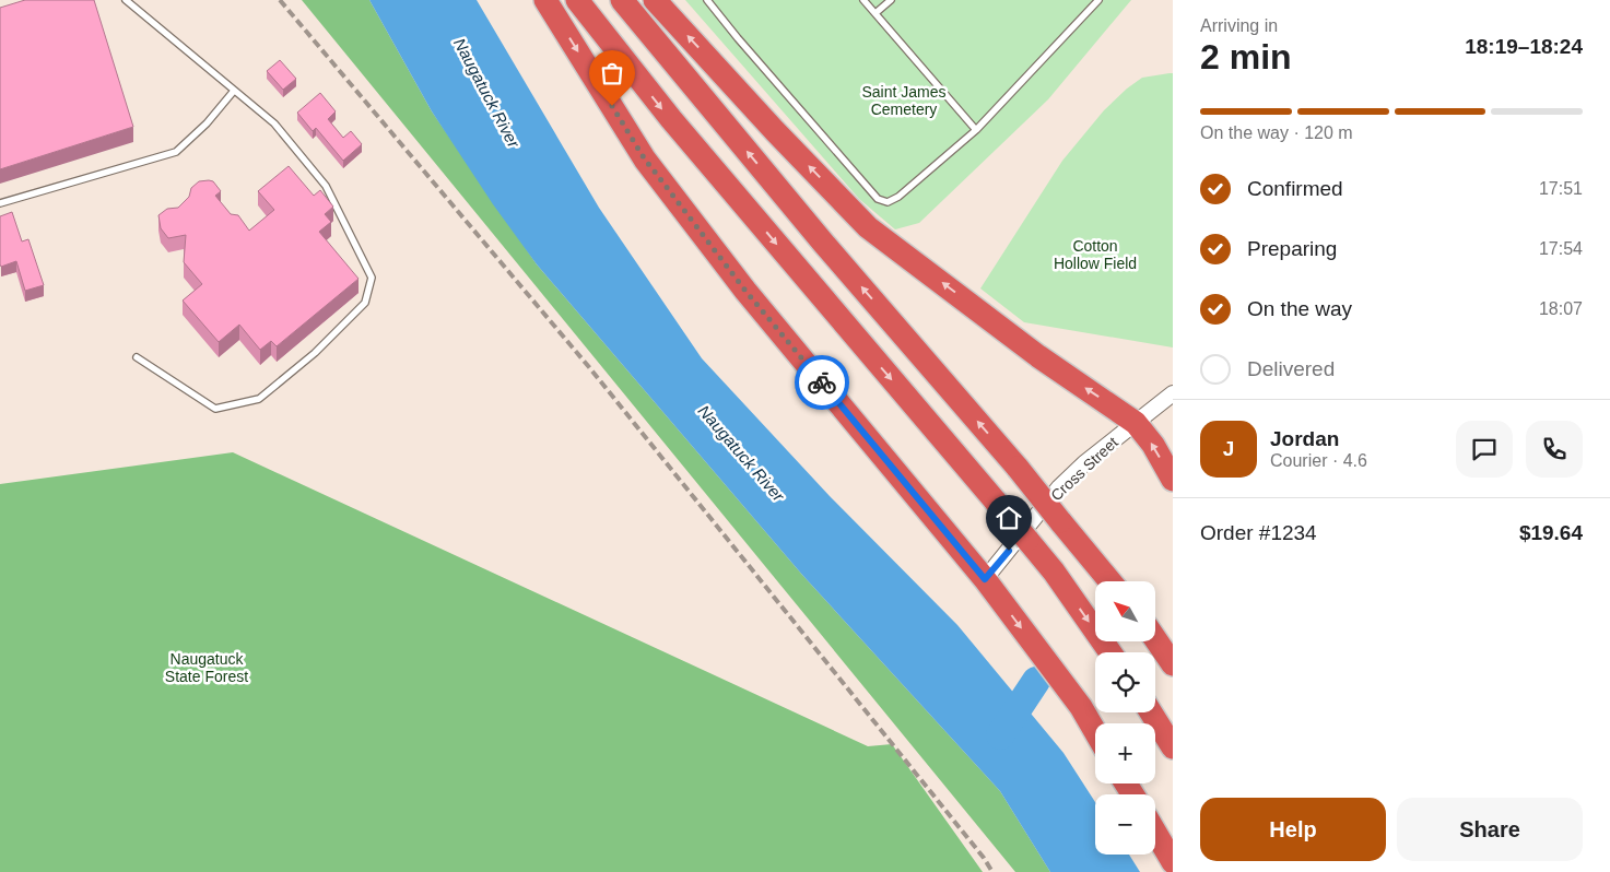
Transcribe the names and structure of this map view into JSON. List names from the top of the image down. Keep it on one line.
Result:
{"streets":{"street":["Cross Street"]},"water":["Naugatuck River"],"parks":["Saint James Cemetery","Cotton Hollow Field","Naugatuck State Forest"],"north":"top left","page":{"heading":["2 min","Arriving in","18:19–18:24"],"panel":["Jordan","Courier · 4.6","Order #1234","$19.64"],"bar":"On the way · 120 m","list":[["Confirmed","17:51"],["Preparing","17:54"],["On the way","18:07"],"Delivered"],"round":"J","map_buttons":["+","−"],"buttons":["Help","Share"]}}
